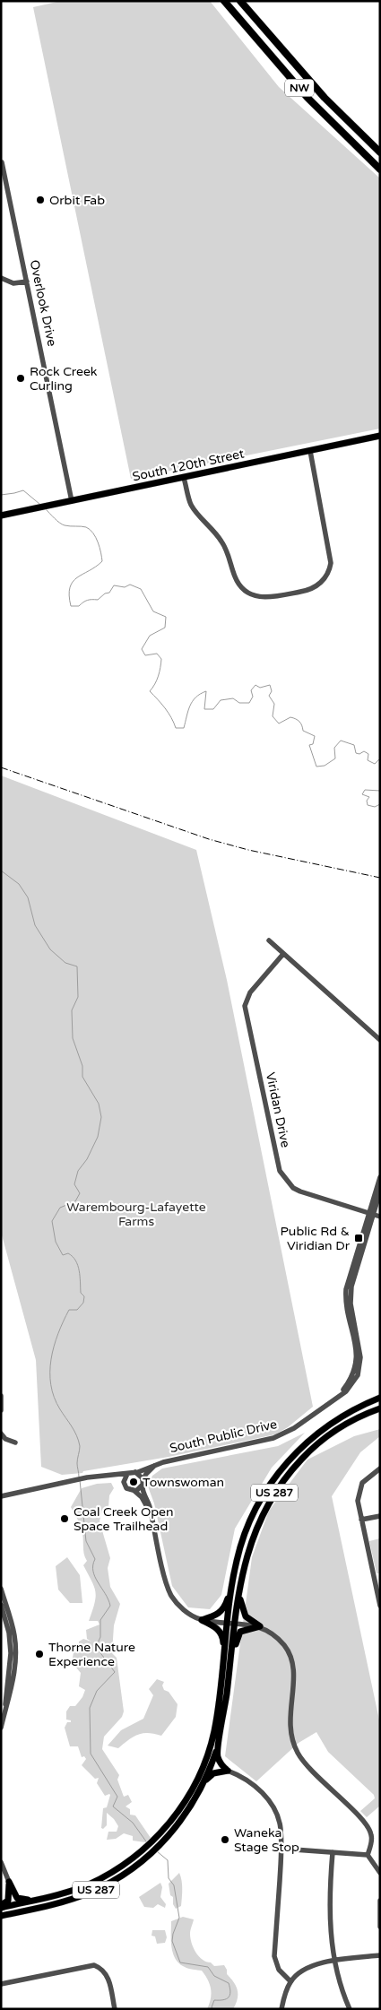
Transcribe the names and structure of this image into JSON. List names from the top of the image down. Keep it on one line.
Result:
{"streets":{"highway":["NW"],"main road":["South 120th Street","US 287"],"street":["Overlook Drive","Viridan Drive","South Public Drive"]},"crossings":[["Overlook Drive","South 120th Street"],["Viridan Drive","South Public Drive"]],"parks":["Warembourg-Lafayette Farms"],"places":{"other":["Orbit Fab","Rock Creek Curling","Townswoman","Coal Creek Open Space Trailhead","Thorne Nature Experience","Waneka Stage Stop"],"transit":["Public Rd & Viridian Dr"]}}
